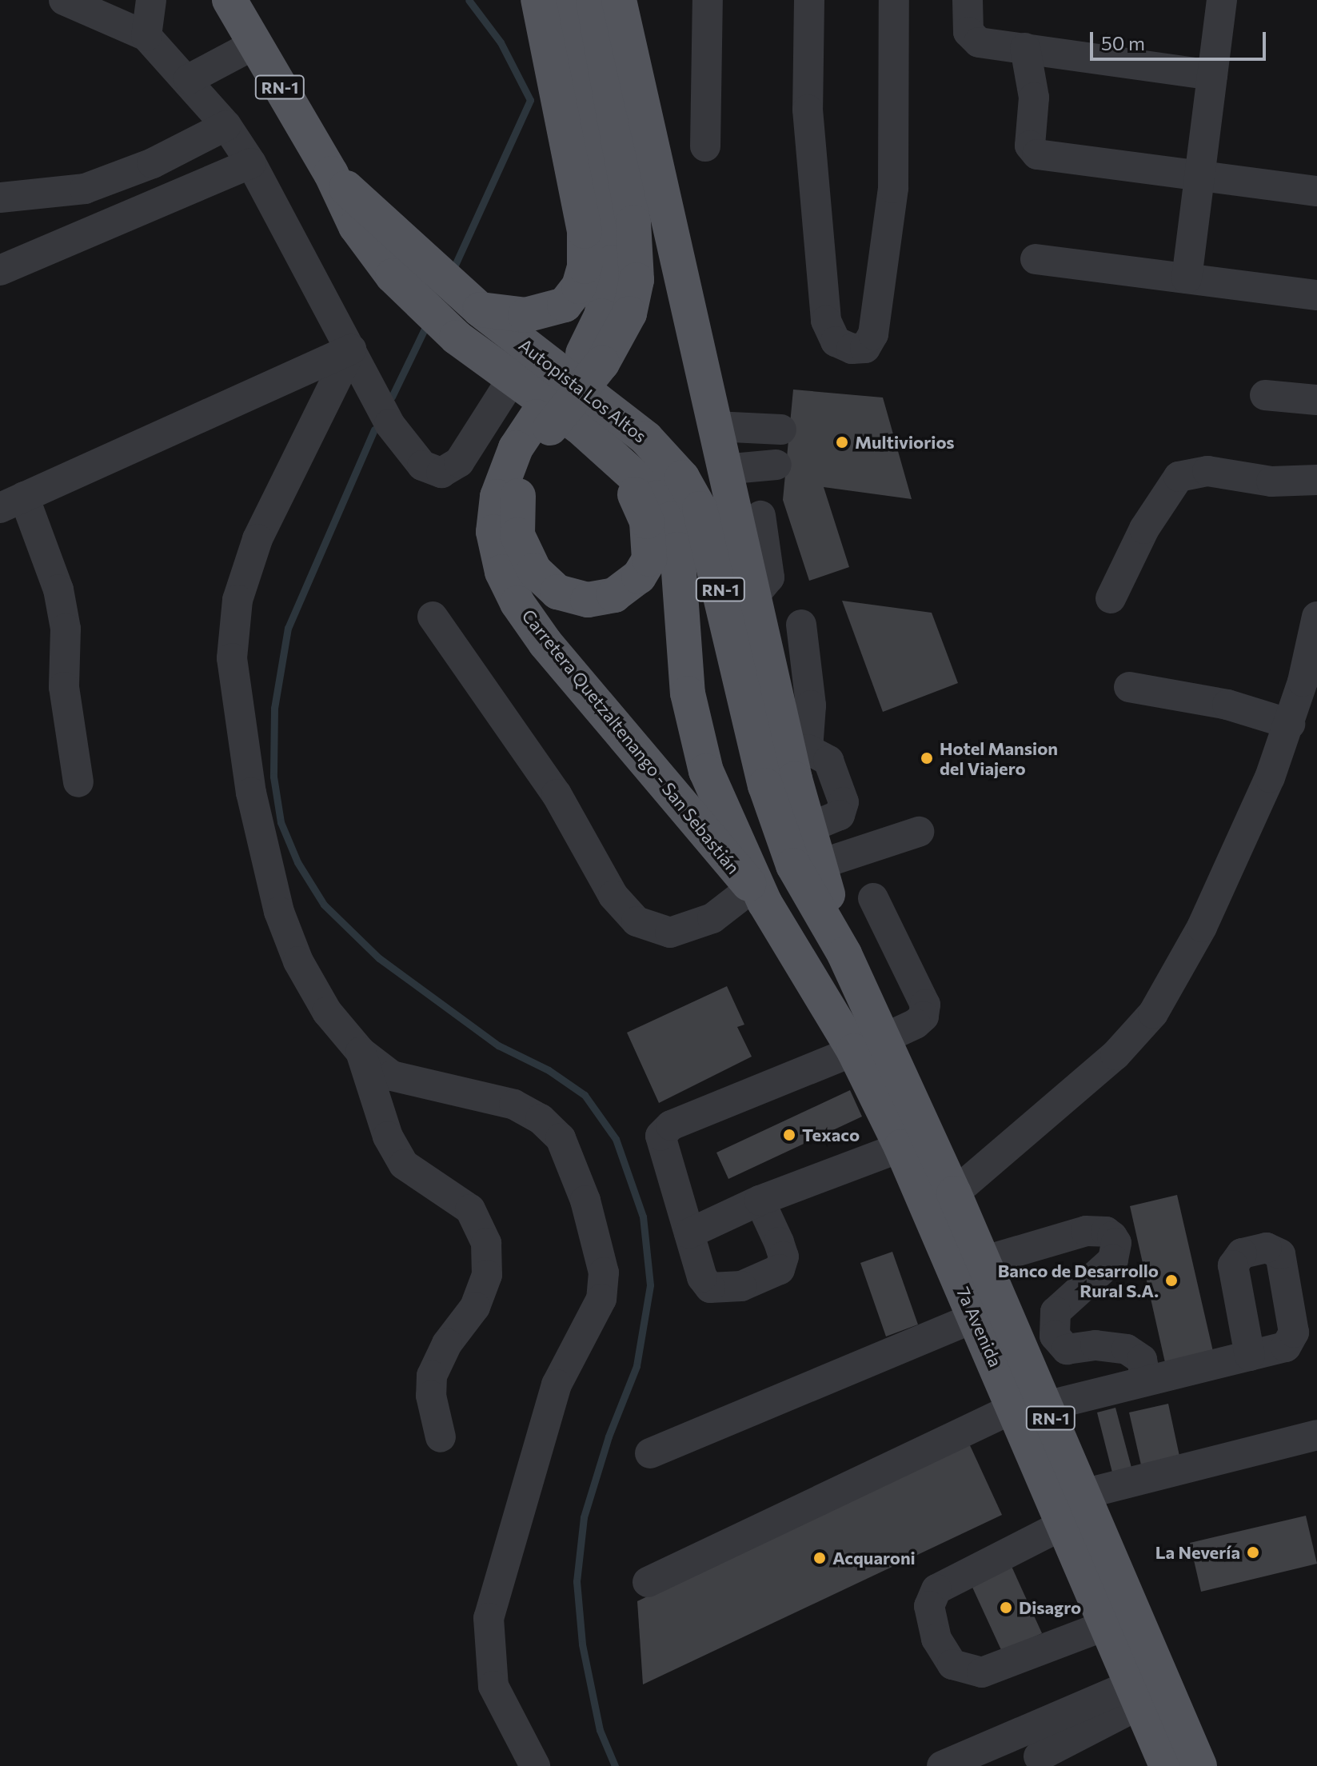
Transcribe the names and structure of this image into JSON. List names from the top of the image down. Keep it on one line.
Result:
{"streets":{"main road":["RN-1","Autopista Los Altos","Carretera Quetzaltenango - San Sebastián","7a Avenida"]},"crossings":[["Autopista Los Altos","Carretera Quetzaltenango - San Sebastián"],["Autopista Los Altos","7a Avenida"],["Carretera Quetzaltenango - San Sebastián","7a Avenida"]],"places":["Multiviorios","Hotel Mansion del Viajero","Texaco","Banco de Desarrollo Rural S.A.","La Nevería","Acquaroni","Disagro"],"scale_bar":"50 m"}
